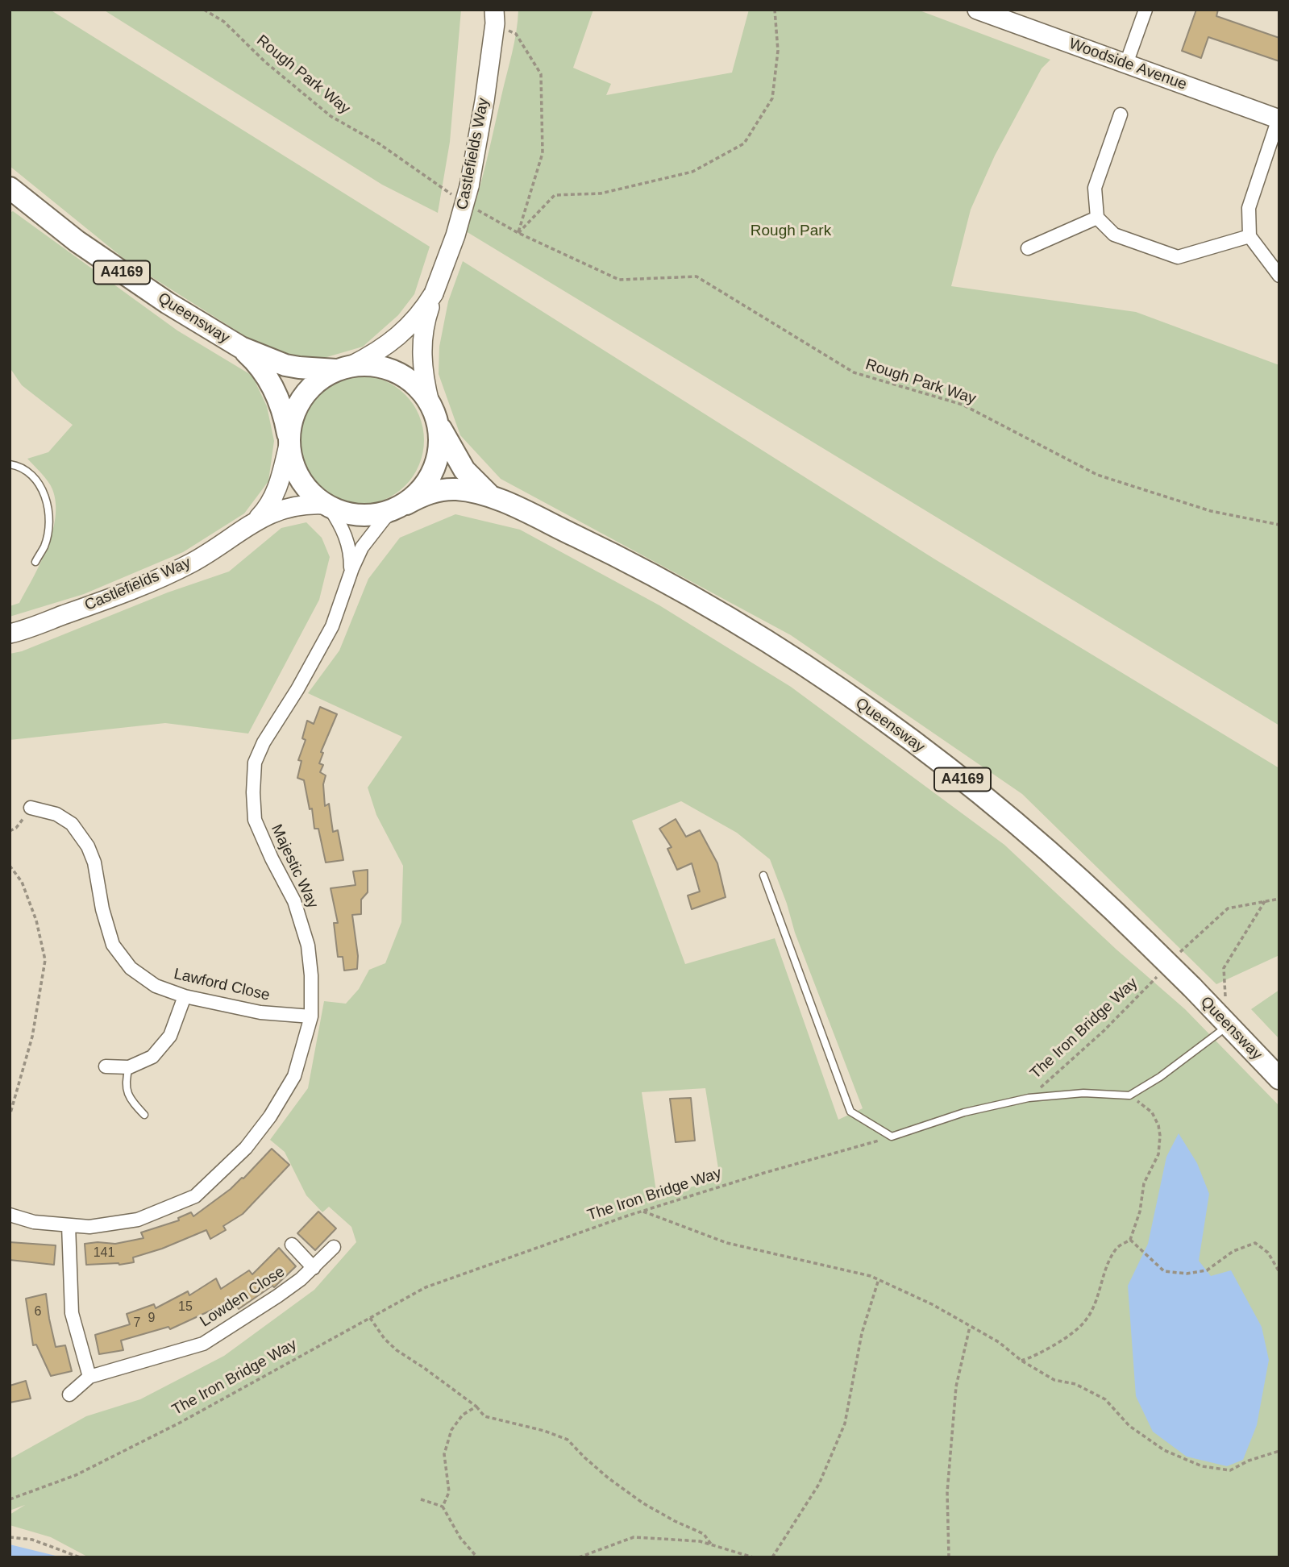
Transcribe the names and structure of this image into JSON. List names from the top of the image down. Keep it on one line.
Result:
{"streets":{"main road":["Woodside Avenue","Castlefields Way","A4169","Queensway"],"street":["Majestic Way","Lawford Close","Lowden Close"],"lane":["The Iron Bridge Way"],"path":["Rough Park Way"]},"crossings":[["Castlefields Way","Queensway"],["Castlefields Way","Majestic Way"],["Queensway","Majestic Way"],["Majestic Way","Lawford Close"]],"parks":["Rough Park"],"house_numbers":["141","15","6","9","7"]}
